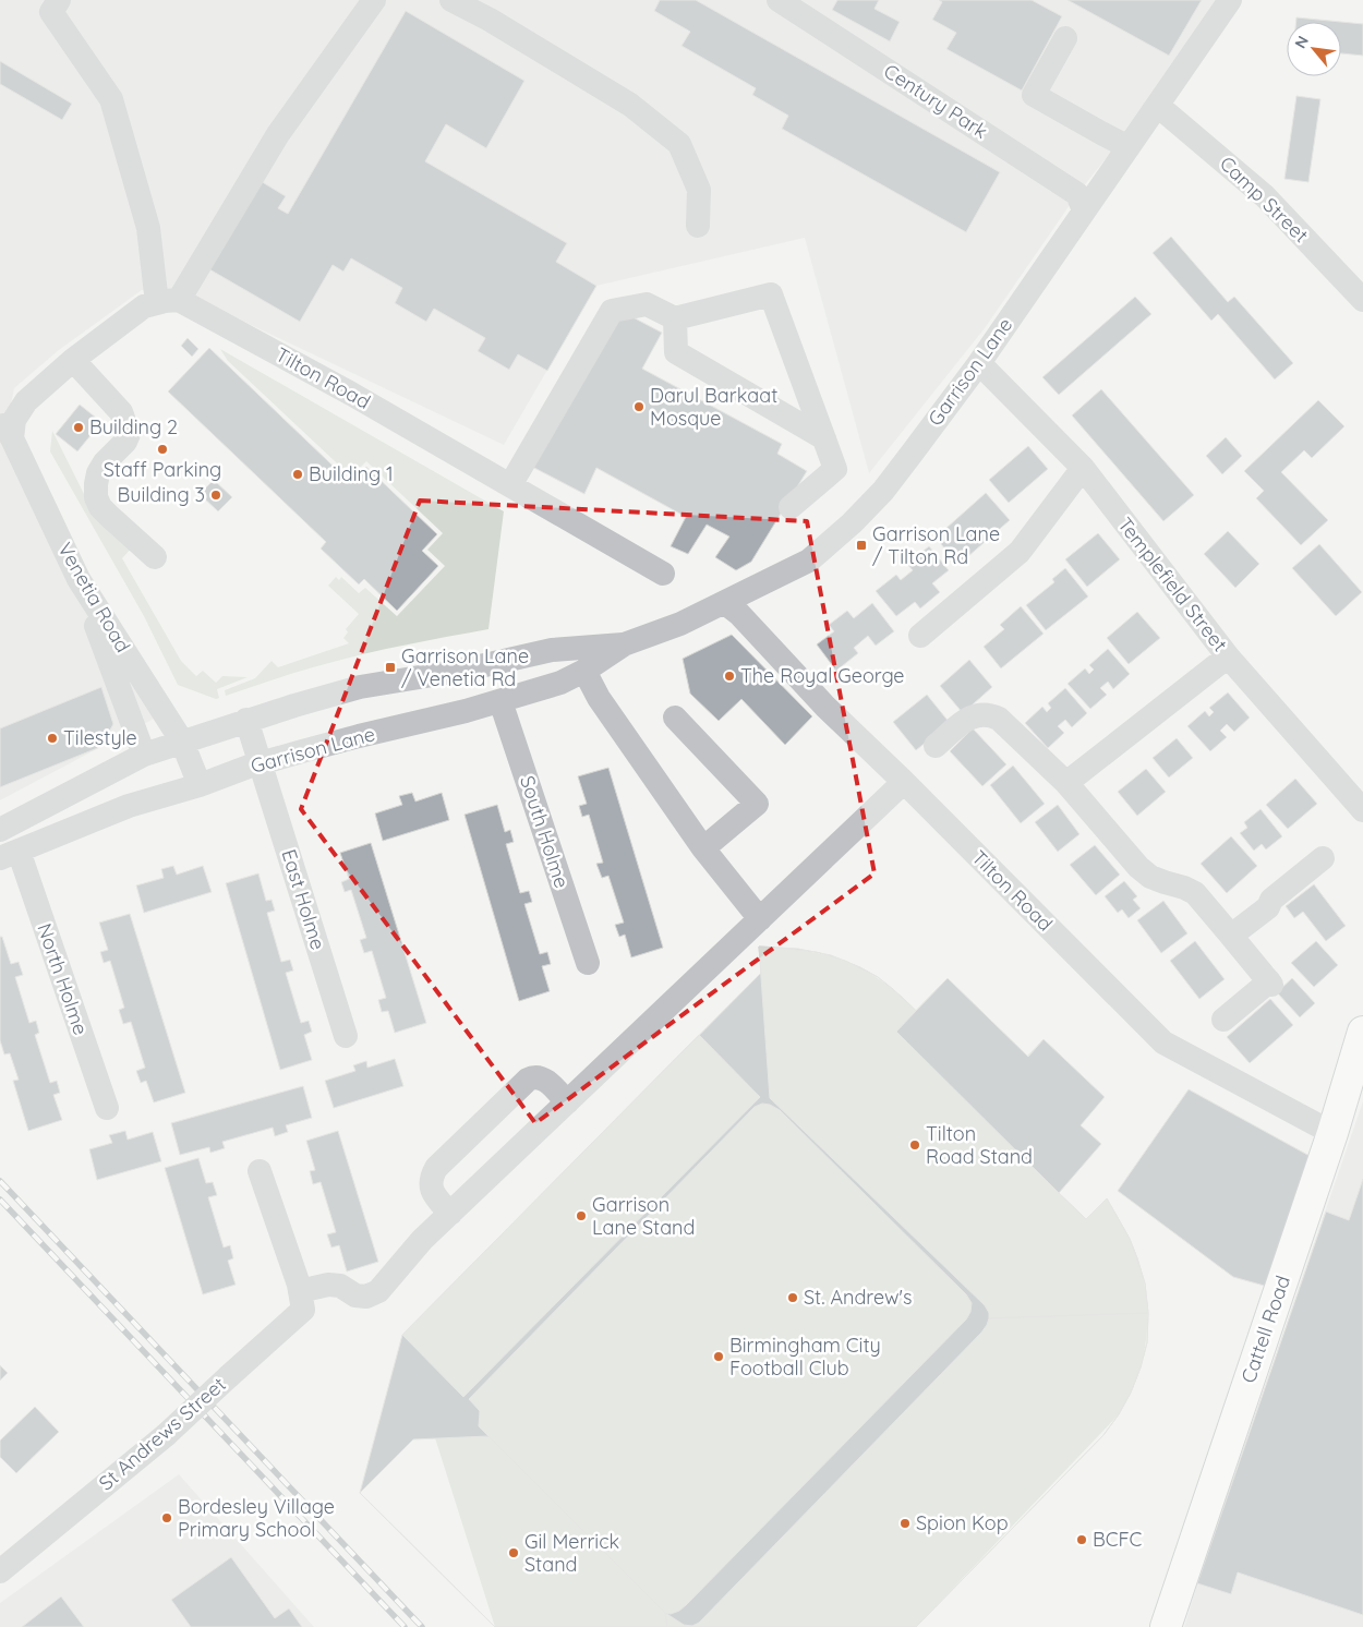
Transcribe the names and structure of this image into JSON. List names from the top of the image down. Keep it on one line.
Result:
{"streets":{"main road":["Cattell Road"],"street":["Century Park","Camp Street","Garrison Lane","Tilton Road","Templefield Street","Venetia Road","South Holme","East Holme","North Holme","St Andrews Street"]},"crossings":[["Century Park","Garrison Lane"],["Camp Street","Garrison Lane"],["Garrison Lane","Tilton Road"],["Garrison Lane","Templefield Street"],["Garrison Lane","Venetia Road"],["Garrison Lane","South Holme"],["Garrison Lane","East Holme"],["Garrison Lane","North Holme"],["Tilton Road","Cattell Road"]],"places":{"other":["Darul Barkaat Mosque","Building 2","Staff Parking","Building 1","Building 3","The Royal George","Tilestyle","Tilton Road Stand","Garrison Lane Stand","St. Andrew's","Birmingham City Football Club","Bordesley Village Primary School","Spion Kop","BCFC","Gil Merrick Stand"],"transit":["Garrison Lane / Tilton Rd","Garrison Lane / Venetia Rd"]},"north":"top left"}
